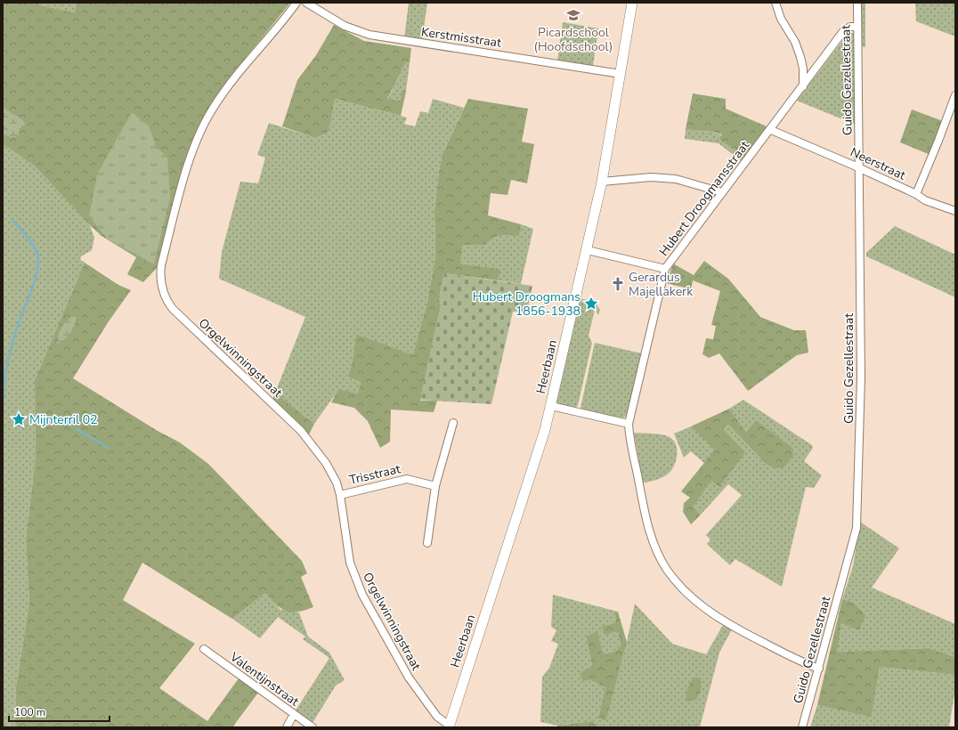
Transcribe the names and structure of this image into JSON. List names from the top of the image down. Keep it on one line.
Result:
{"streets":{"street":["Kerstmisstraat","Guido Gezellestraat","Neerstraat","Hubert Droogmansstraat","Orgelwinningstraat","Heerbaan","Trisstraat","Valentijnstraat"]},"crossings":[["Kerstmisstraat","Heerbaan"],["Guido Gezellestraat","Neerstraat"],["Guido Gezellestraat","Hubert Droogmansstraat"],["Neerstraat","Hubert Droogmansstraat"],["Orgelwinningstraat","Heerbaan"],["Orgelwinningstraat","Trisstraat"]],"places":{"school or university":["Picardschool (Hoofdschool)"],"church":["Gerardus Majellakerk"],"place":["Hubert Droogmans 1856-1938","Mijnterril 02"]},"scale_bar":"100 m"}
